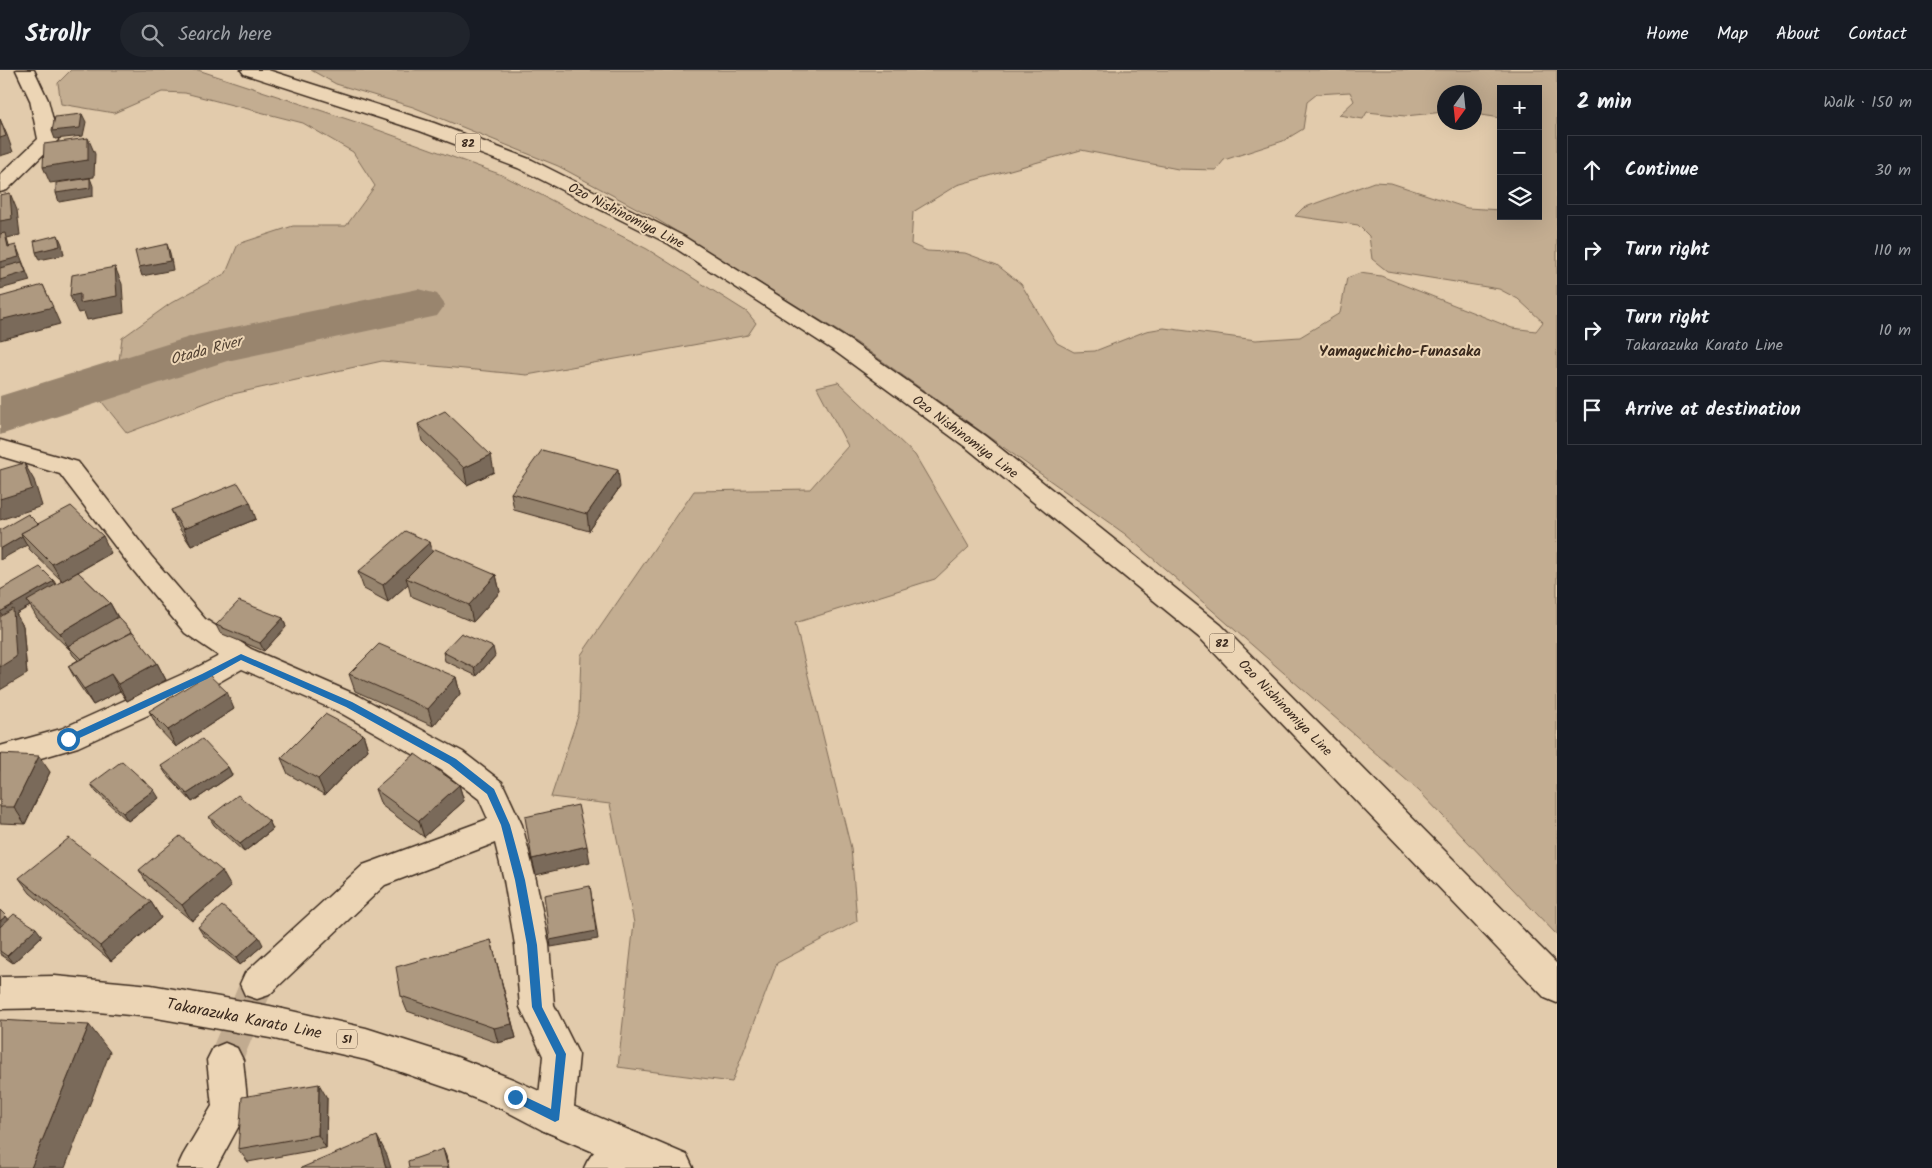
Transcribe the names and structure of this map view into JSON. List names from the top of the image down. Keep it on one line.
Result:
{"streets":{"main road":["82","Ozo Nishinomiya Line","Takarazuka Karato Line","51"]},"districts":["Yamaguchicho-Funasaka"],"water":["Otada River"],"north":"bottom","page":{"header":"Strollr","search":"Search here","nav":["Home","Map","About","Contact"],"heading":["2 min","Walk · 150 m"],"map_buttons":["+","−"],"list":[["Continue","30 m"],["Turn right","110 m"],["Turn right","Takarazuka Karato Line","10 m"],"Arrive at destination"]}}
